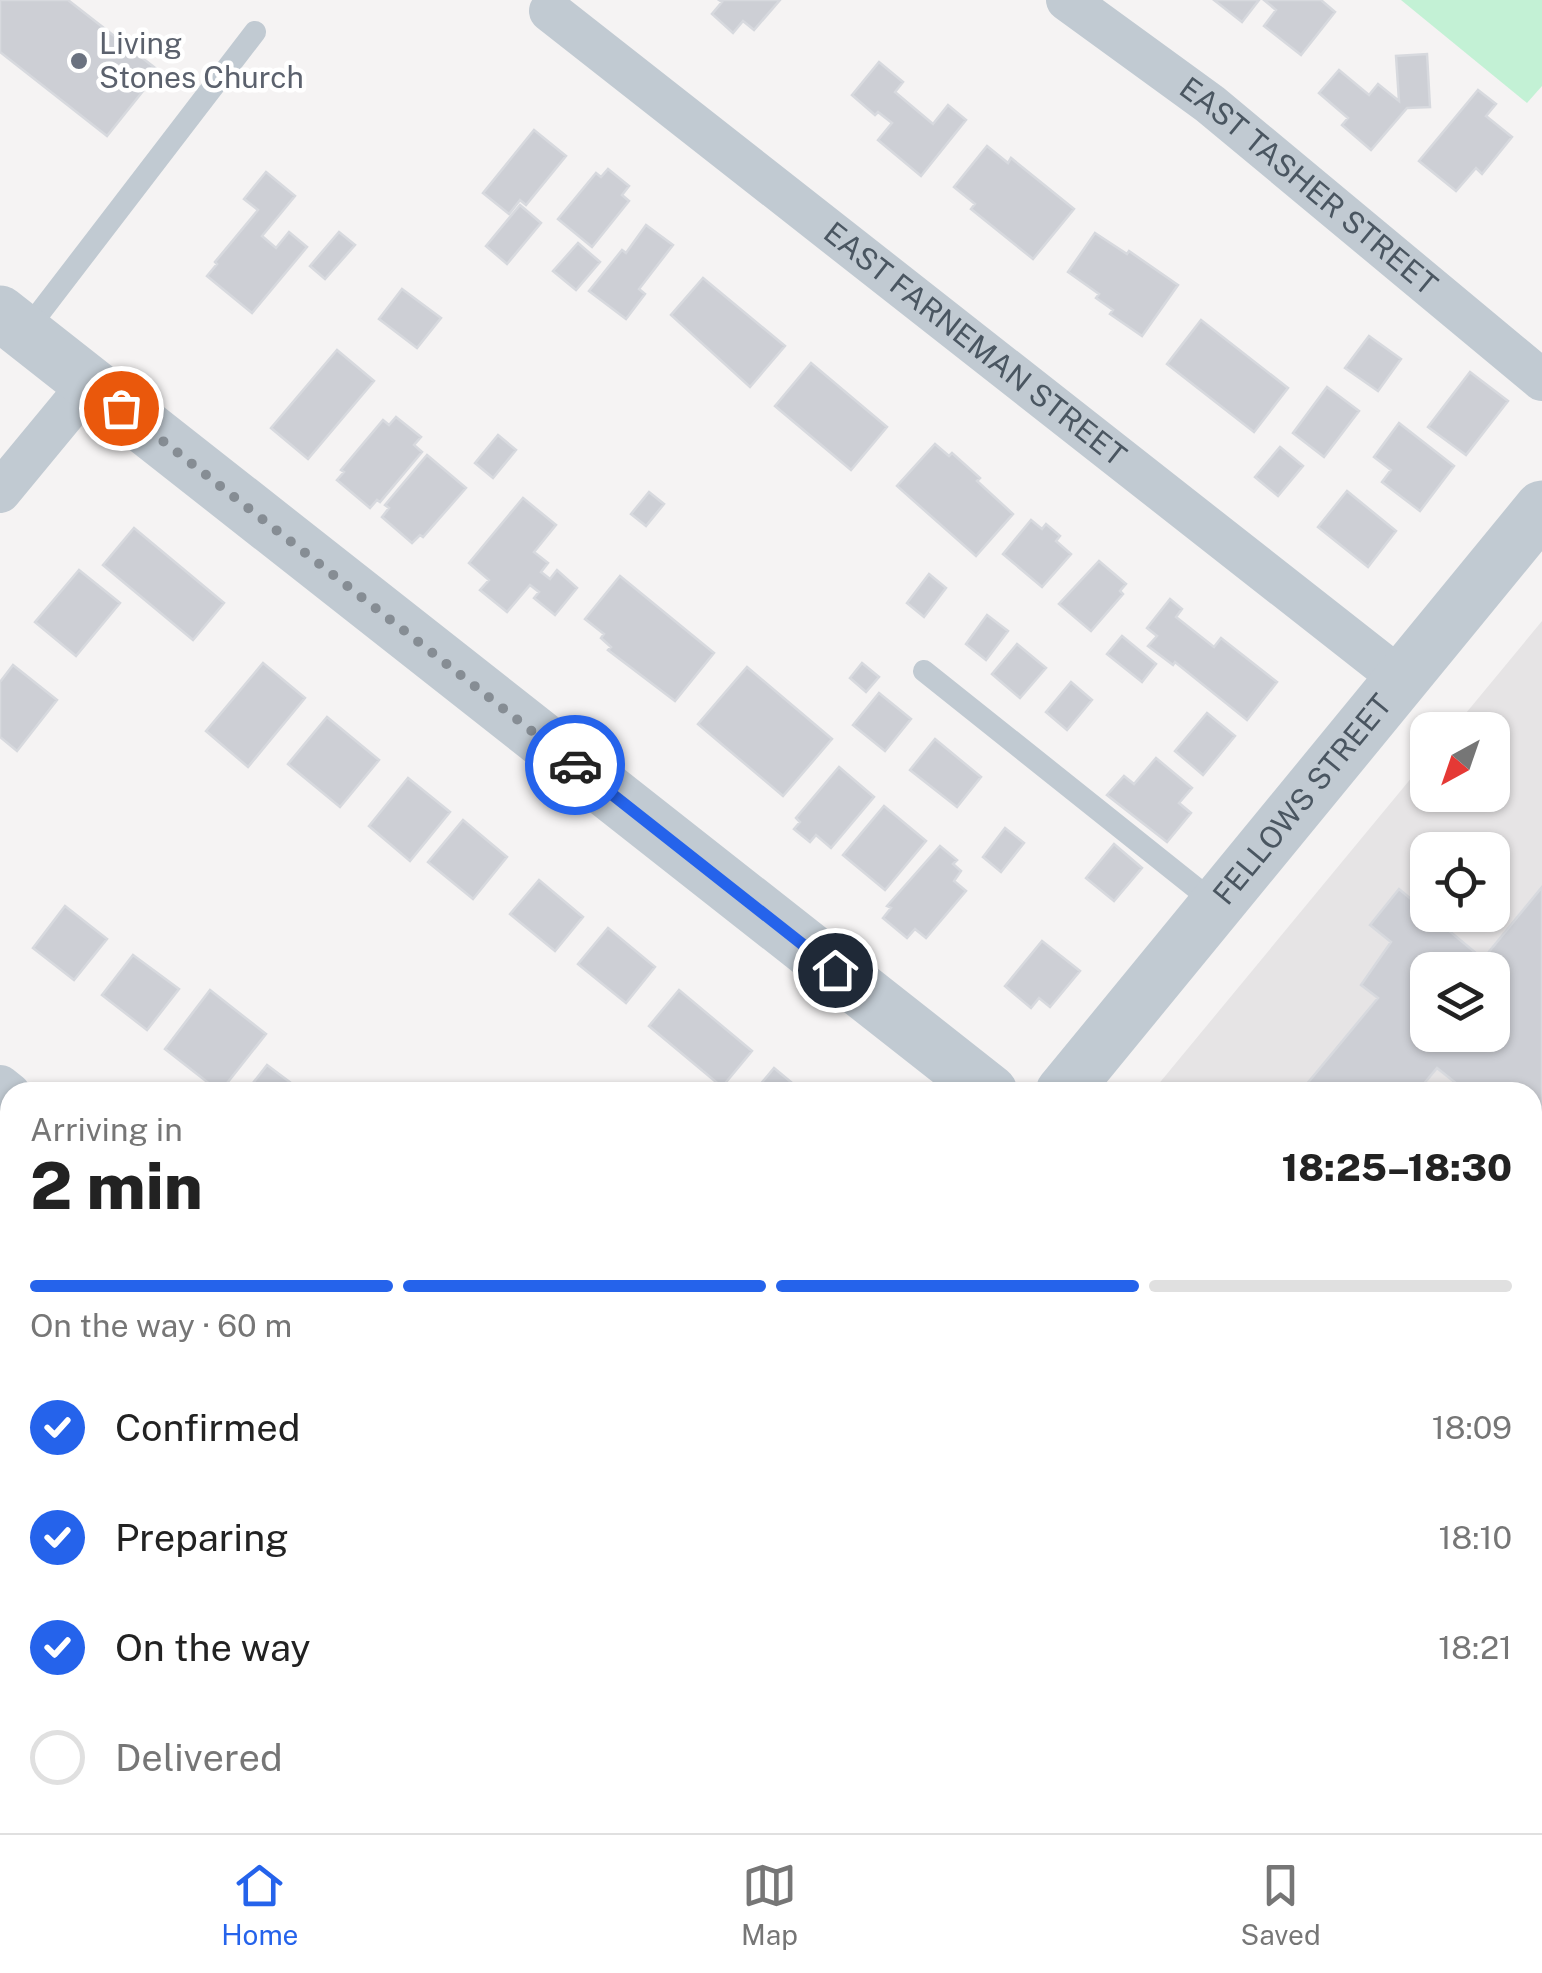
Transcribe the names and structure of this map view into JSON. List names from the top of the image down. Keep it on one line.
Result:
{"streets":{"street":["EAST TASHER STREET","EAST FARNEMAN STREET","FELLOWS STREET"]},"crossings":[["EAST FARNEMAN STREET","FELLOWS STREET"]],"places":["Living Stones Church"],"north":"bottom left","page":{"heading":["2 min","Arriving in","18:25–18:30"],"bar":"On the way · 60 m","list":[["Confirmed","18:09"],["Preparing","18:10"],["On the way","18:21"],"Delivered"],"tabs":["Home","Map","Saved"]}}
